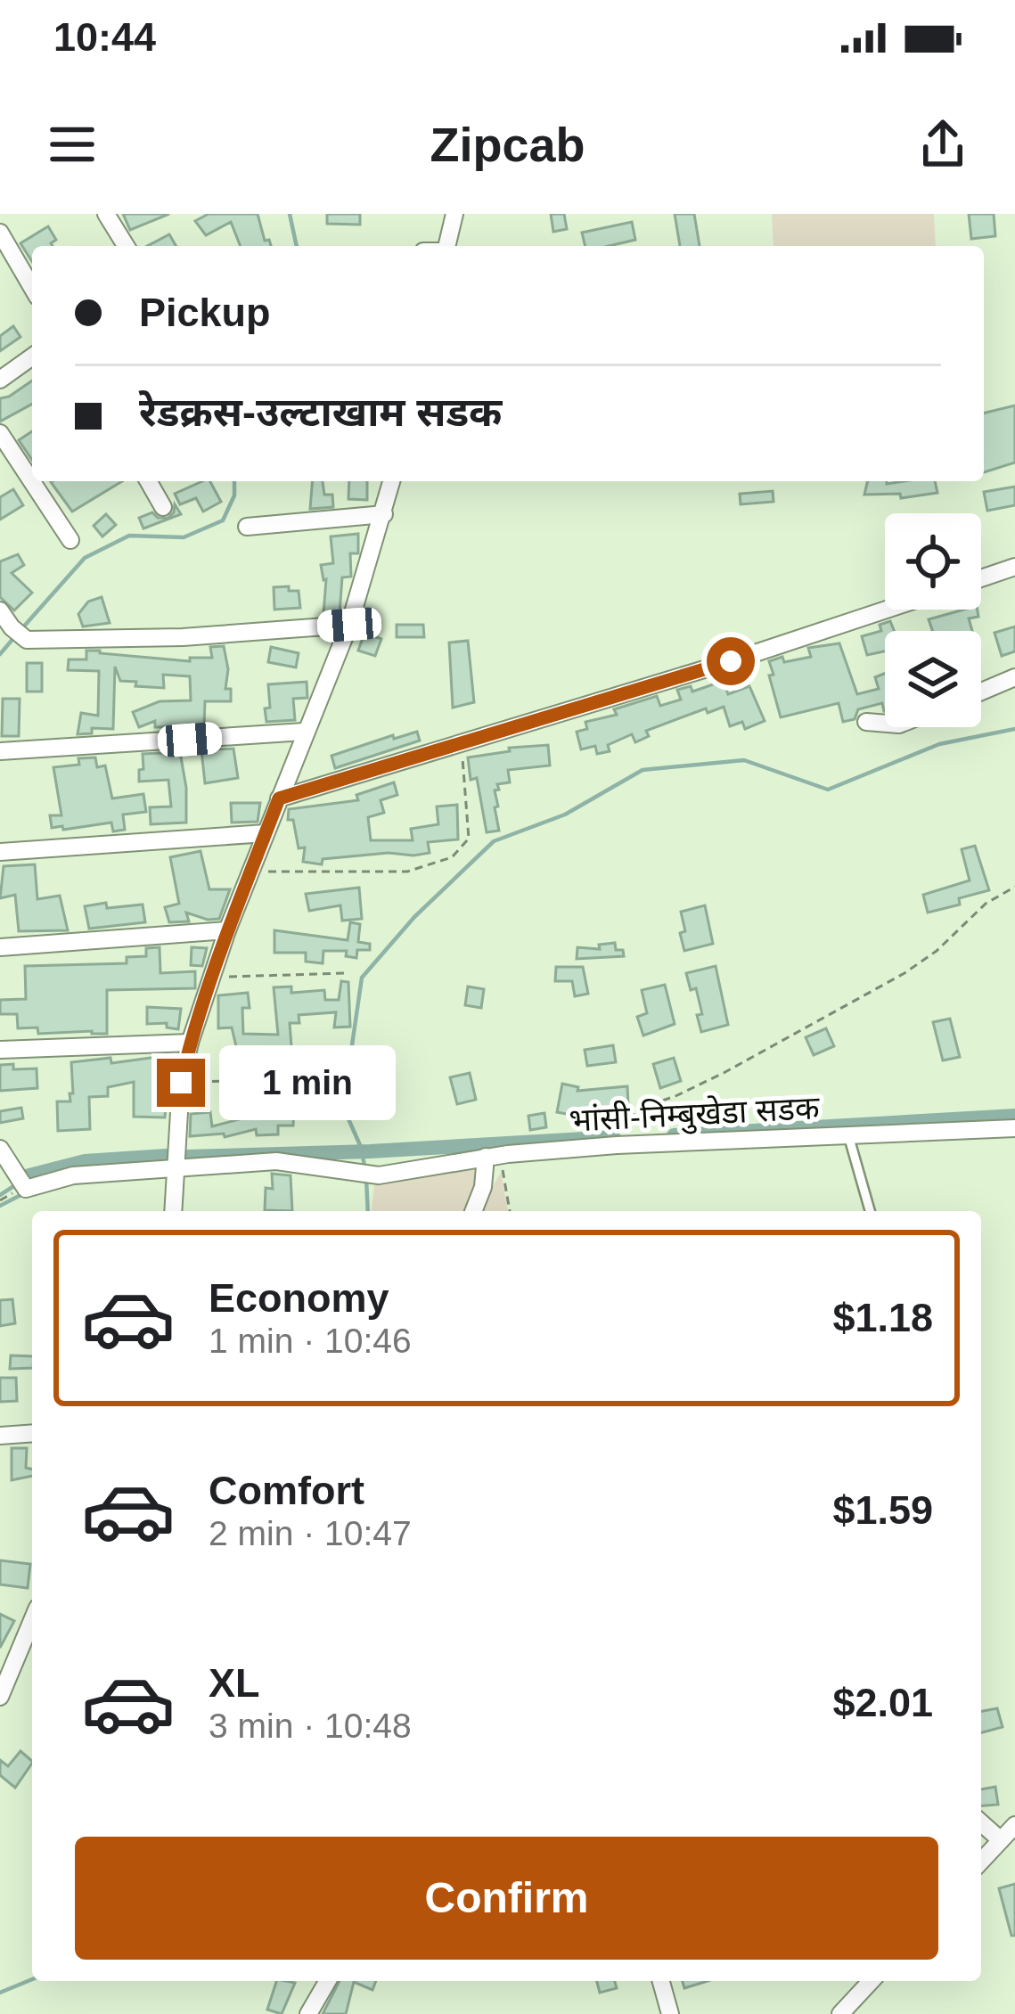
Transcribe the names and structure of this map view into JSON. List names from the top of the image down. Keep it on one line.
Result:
{"streets":{"street":["भांसी-निम्बुखेडा सडक"]},"page":{"status":"10:44","header":"Zipcab","banner":["Pickup","रेडक्रस-उल्टाखाम सडक"],"bubble":"1 min","list":[{"name":"Economy","note":"1 min · 10:46","value":"$1.18"},{"name":"Comfort","note":"2 min · 10:47","value":"$1.59"},{"name":"XL","note":"3 min · 10:48","value":"$2.01"}],"buttons":"Confirm"}}
